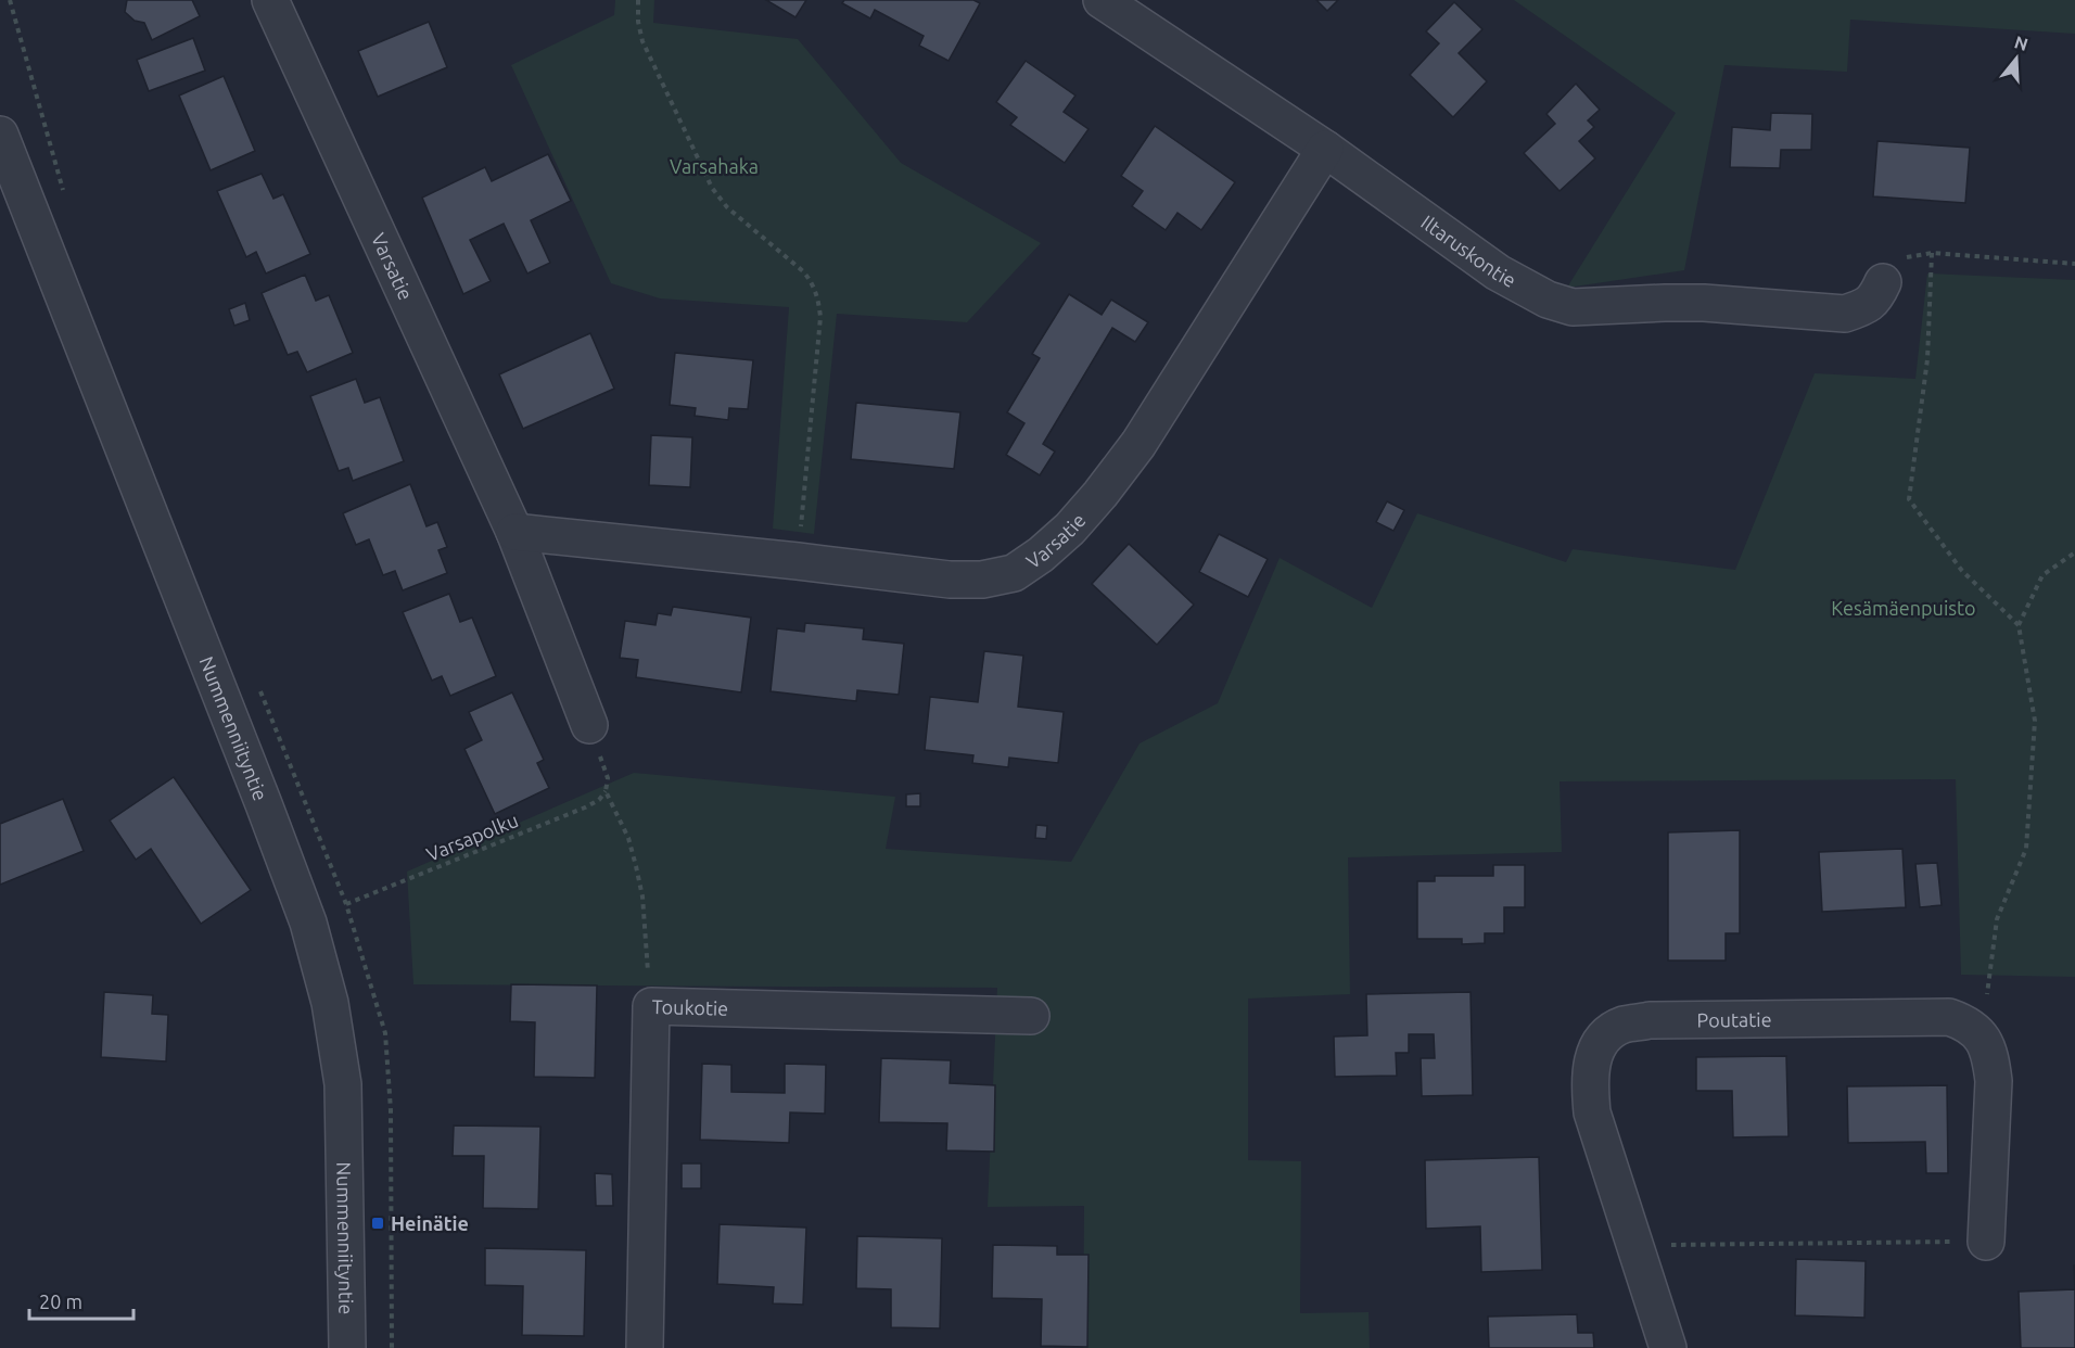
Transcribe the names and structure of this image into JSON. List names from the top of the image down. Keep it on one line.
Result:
{"streets":{"street":["Iltaruskontie","Varsatie","Nummenniityntie","Toukotie","Poutatie"],"path":["Varsapolku"]},"crossings":[["Iltaruskontie","Varsatie"]],"parks":["Varsahaka","Kesämäenpuisto"],"places":{"transit":["Heinätie"]},"scale_bar":"20 m","north":"top"}
